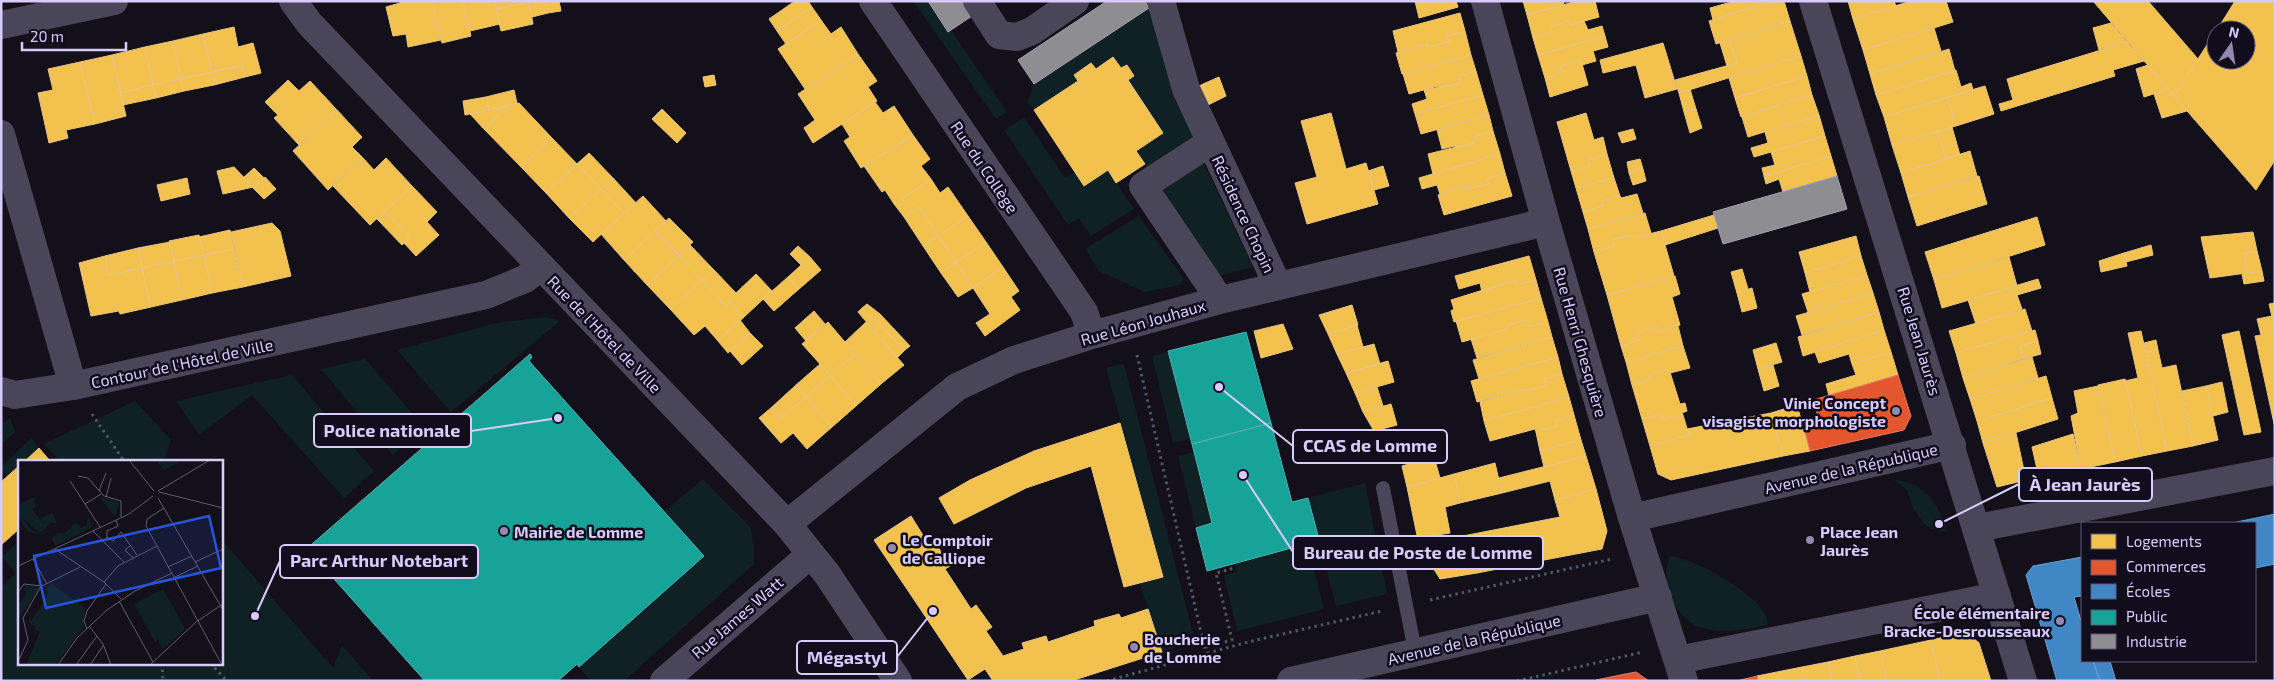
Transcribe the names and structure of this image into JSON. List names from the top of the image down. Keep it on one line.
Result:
{"streets":{"street":["Rue du Collège","Résidence Chopin","Rue Léon Jouhaux","Rue de l'Hôtel de Ville","Rue Jean Jaurès","Rue Henri Ghesquière","Contour de l'Hôtel de Ville","Avenue de la République","Rue James Watt"]},"crossings":[["Rue du Collège","Rue Léon Jouhaux"],["Résidence Chopin","Rue Léon Jouhaux"],["Rue Léon Jouhaux","Rue de l'Hôtel de Ville"],["Rue Léon Jouhaux","Rue Henri Ghesquière"],["Rue de l'Hôtel de Ville","Contour de l'Hôtel de Ville"],["Rue de l'Hôtel de Ville","Rue James Watt"],["Rue Jean Jaurès","Avenue de la République"],["Rue Henri Ghesquière","Avenue de la République"]],"places":["CCAS de Lomme","Vinie Concept visagiste morphologiste","Police nationale","Bureau de Poste de Lomme","À Jean Jaurès","Mairie de Lomme","Place Jean Jaurès","Le Comptoir de Calliope","Mégastyl","Parc Arthur Notebart","École élémentaire Bracke-Desrousseaux","Boucherie de Lomme"],"legend":["Logements","Commerces","Écoles","Public","Industrie"],"scale_bar":"20 m","north":"top"}
